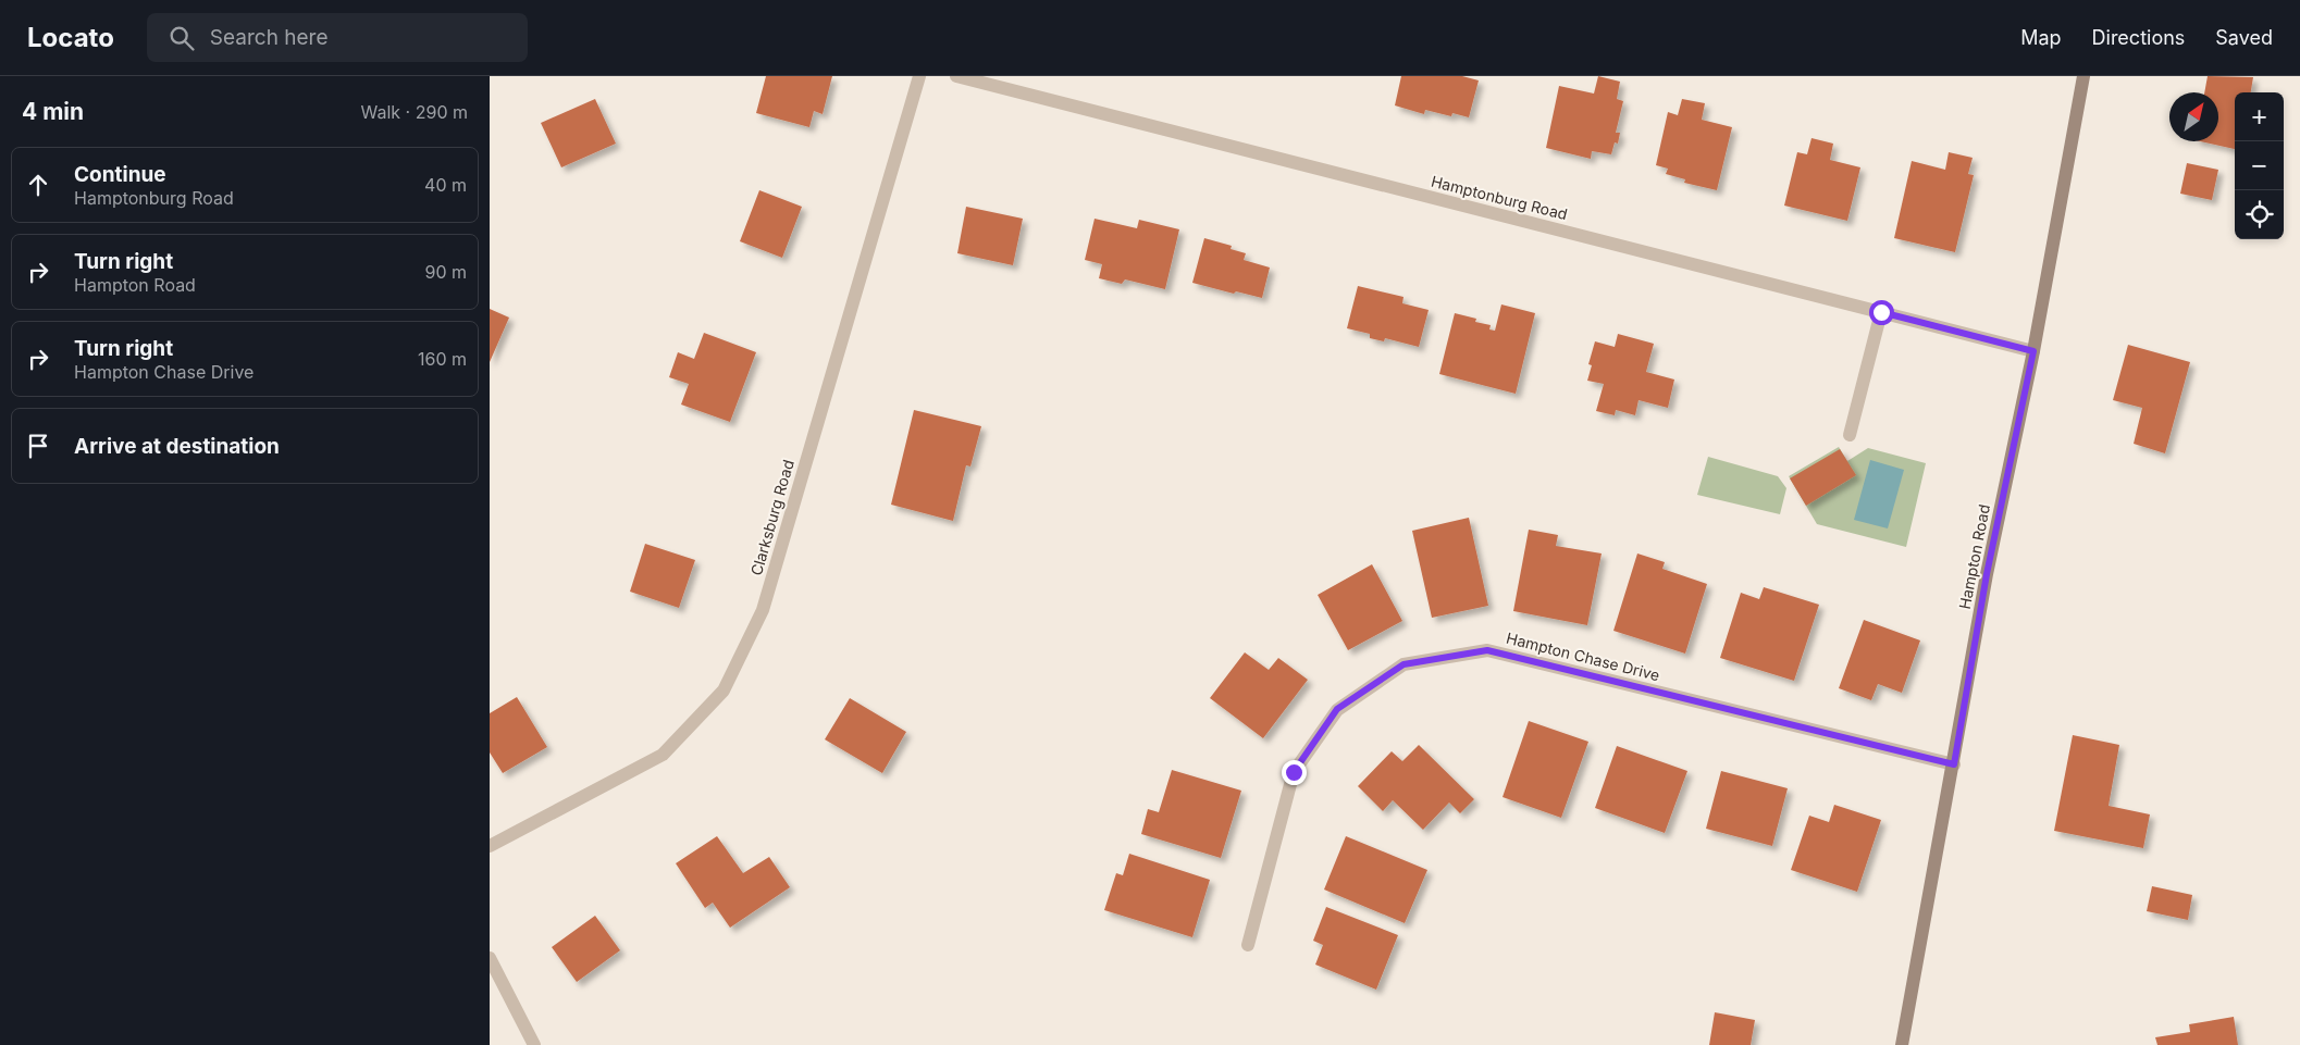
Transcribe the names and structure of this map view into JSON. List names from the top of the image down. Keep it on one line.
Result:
{"streets":{"main road":["Hampton Road"],"street":["Hamptonburg Road","Clarksburg Road","Hampton Chase Drive"]},"crossings":[["Hamptonburg Road","Hampton Road"],["Hampton Road","Hampton Chase Drive"]],"north":"top right","page":{"header":"Locato","search":"Search here","nav":["Map","Directions","Saved"],"heading":["4 min","Walk · 290 m"],"map_buttons":["+","−"],"list":[["Continue","Hamptonburg Road","40 m"],["Turn right","Hampton Road","90 m"],["Turn right","Hampton Chase Drive","160 m"],"Arrive at destination"]}}
